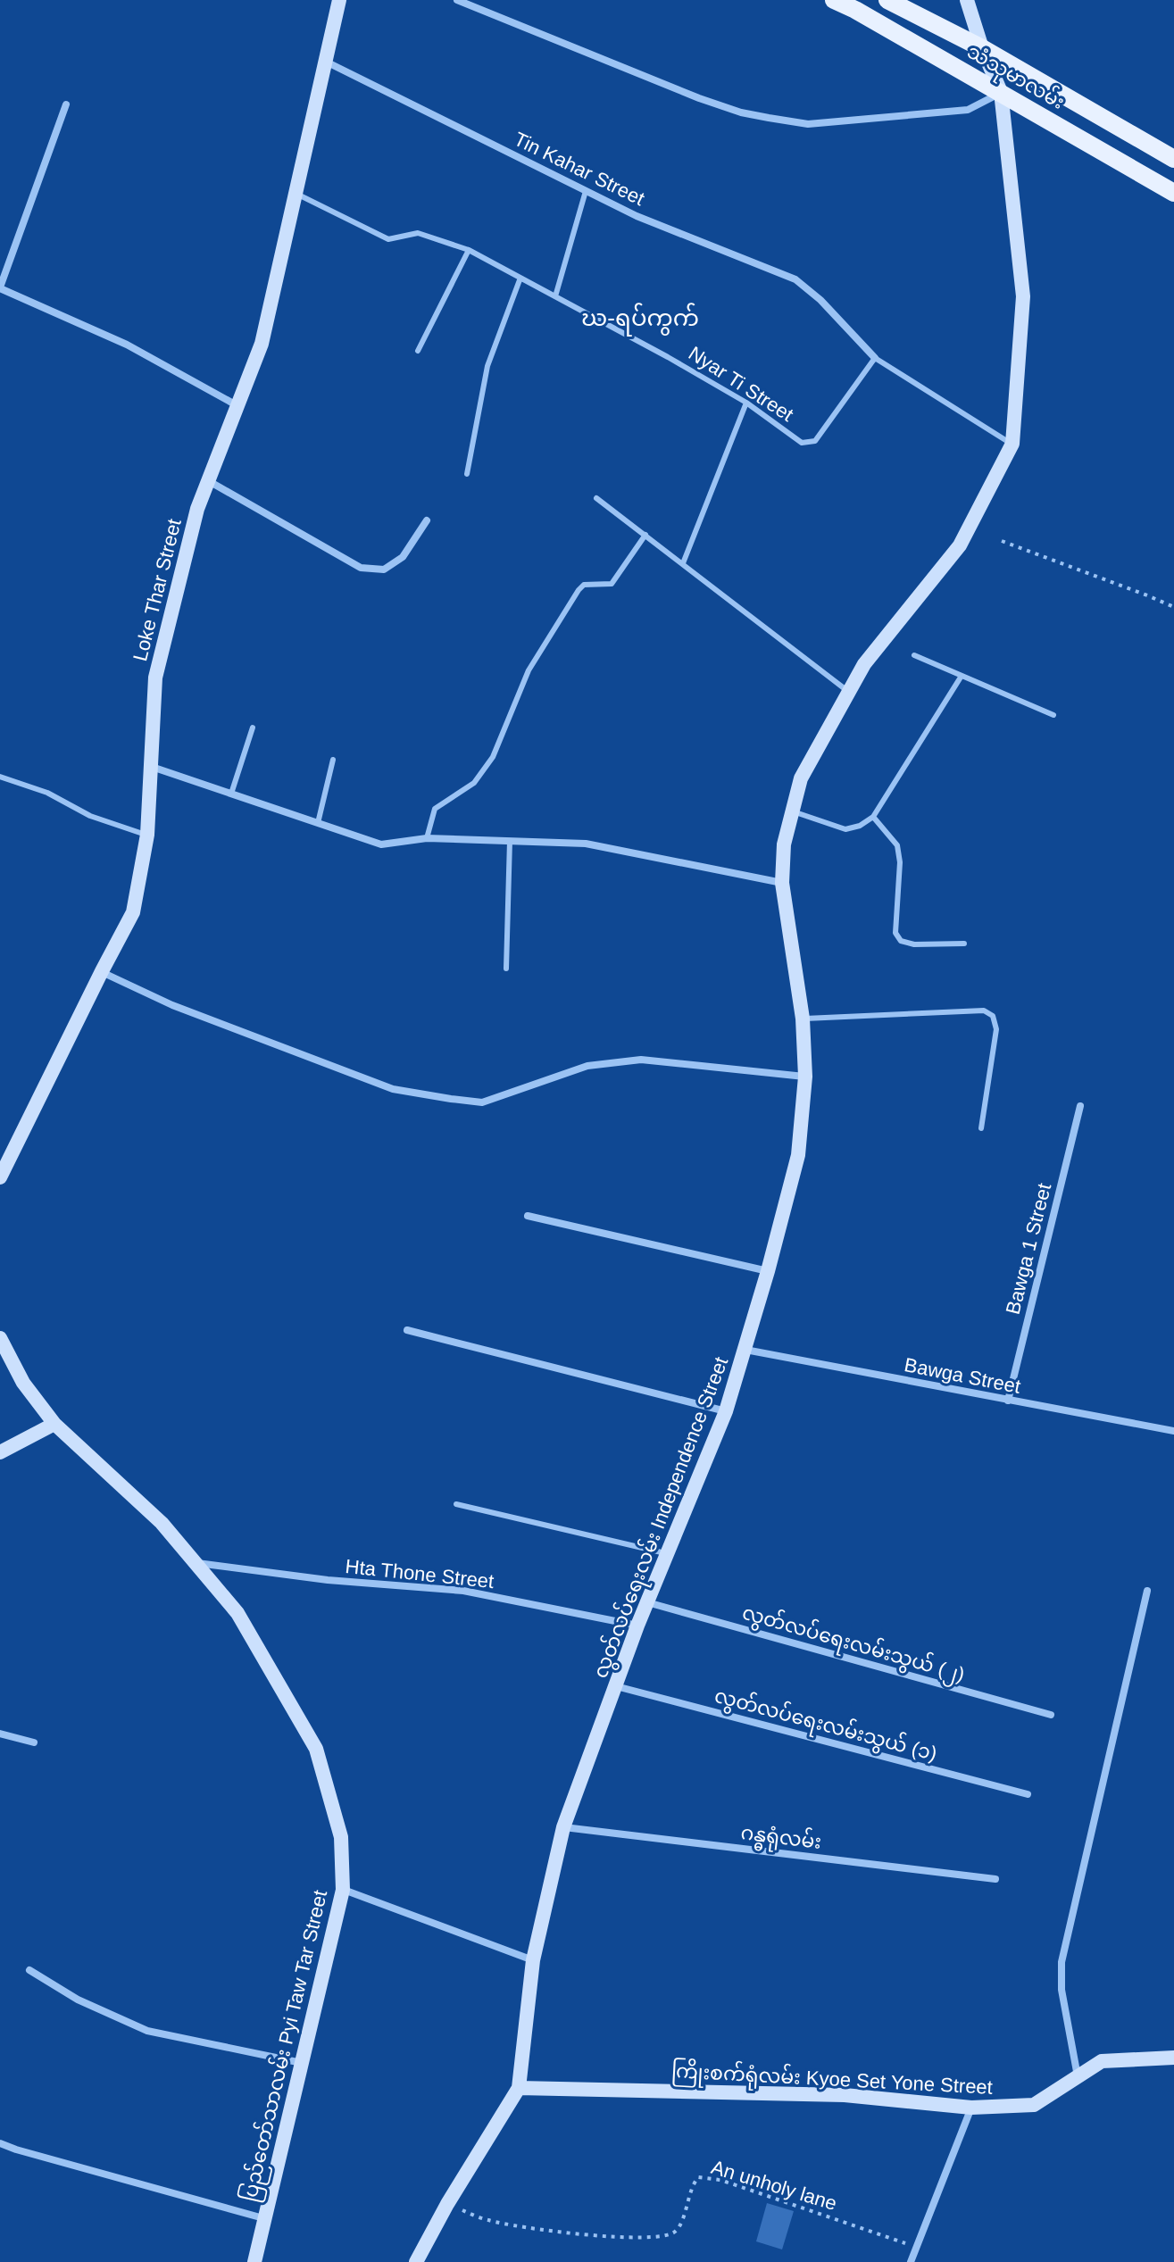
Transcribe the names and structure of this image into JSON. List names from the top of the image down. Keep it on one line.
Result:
{"streets":{"main road":["သံသုမာလမ်း"],"street":["Tin Kahar Street","Loke Thar Street","Bawga 1 Street","Bawga Street","လွတ်လပ်ရေးလမ်း Independence Street","Hta Thone Street","လွတ်လပ်ရေးလမ်းသွယ် (၂)","လွတ်လပ်ရေးလမ်းသွယ် (၁)","ဂန္ဓရုံလမ်း","ပြည်တော်သာလမ်း Pyi Taw Tar Street","ကြိုးစက်ရုံလမ်း Kyoe Set Yone Street"],"lane":["Nyar Ti Street"],"path":["An unholy lane"]},"crossings":[["သံသုမာလမ်း","လွတ်လပ်ရေးလမ်း Independence Street"],["Tin Kahar Street","Nyar Ti Street"],["Tin Kahar Street","Loke Thar Street"],["Nyar Ti Street","Loke Thar Street"],["Bawga 1 Street","Bawga Street"],["Bawga Street","လွတ်လပ်ရေးလမ်း Independence Street"],["လွတ်လပ်ရေးလမ်း Independence Street","Hta Thone Street"],["လွတ်လပ်ရေးလမ်း Independence Street","လွတ်လပ်ရေးလမ်းသွယ် (၂)"],["လွတ်လပ်ရေးလမ်း Independence Street","လွတ်လပ်ရေးလမ်းသွယ် (၁)"],["လွတ်လပ်ရေးလမ်း Independence Street","ဂန္ဓရုံလမ်း"],["လွတ်လပ်ရေးလမ်း Independence Street","ကြိုးစက်ရုံလမ်း Kyoe Set Yone Street"],["လွတ်လပ်ရေးလမ်း Independence Street","An unholy lane"],["Hta Thone Street","ပြည်တော်သာလမ်း Pyi Taw Tar Street"]],"districts":["ဃ-ရပ်ကွက်"]}
